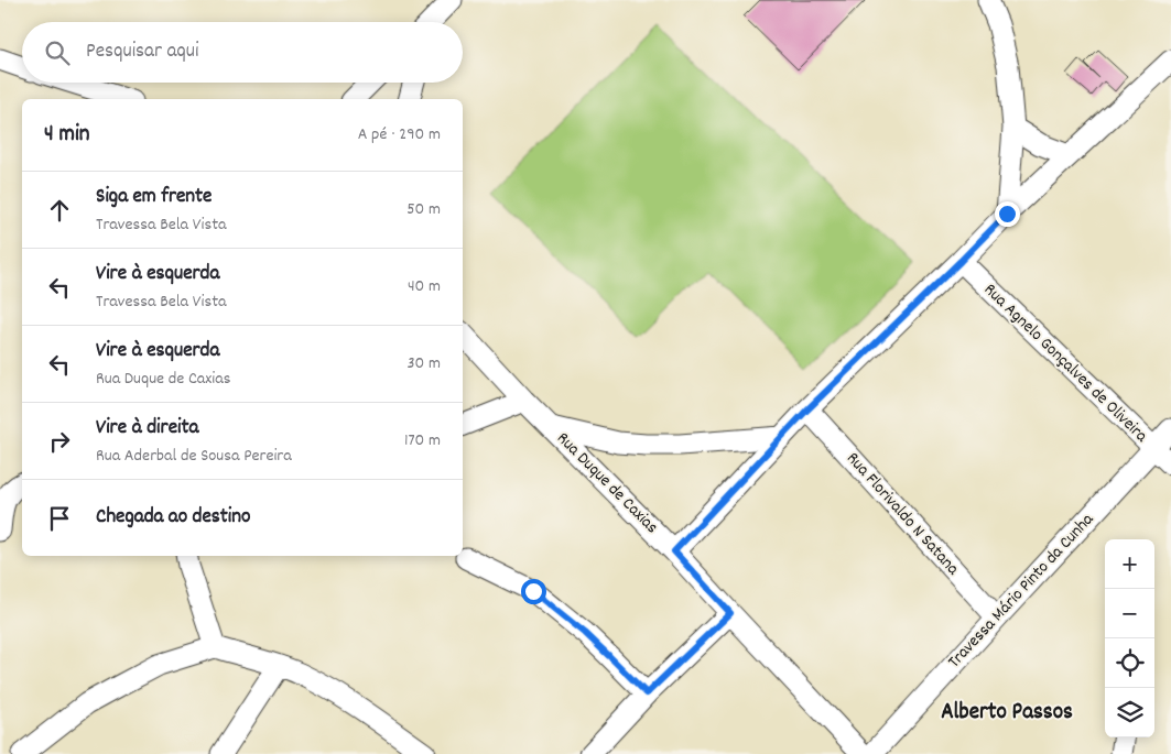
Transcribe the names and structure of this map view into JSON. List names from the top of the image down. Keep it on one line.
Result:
{"streets":{"street":["Rua Agnelo Gonçalves de Oliveira","Rua Duque de Caxias","Rua Florivaldo N Satana","Travessa Mário Pinto da Cunha"]},"crossings":[["Rua Agnelo Gonçalves de Oliveira","Travessa Mário Pinto da Cunha"],["Rua Florivaldo N Satana","Travessa Mário Pinto da Cunha"]],"districts":["Alberto Passos"],"page":{"search":"Pesquisar aqui","heading":["4 min","A pé · 290 m"],"list":[["Siga em frente","Travessa Bela Vista","50 m"],["Vire à esquerda","Travessa Bela Vista","40 m"],["Vire à esquerda","Rua Duque de Caxias","30 m"],["Vire à direita","Rua Aderbal de Sousa Pereira","170 m"],"Chegada ao destino"],"map_buttons":["+","−"]}}
